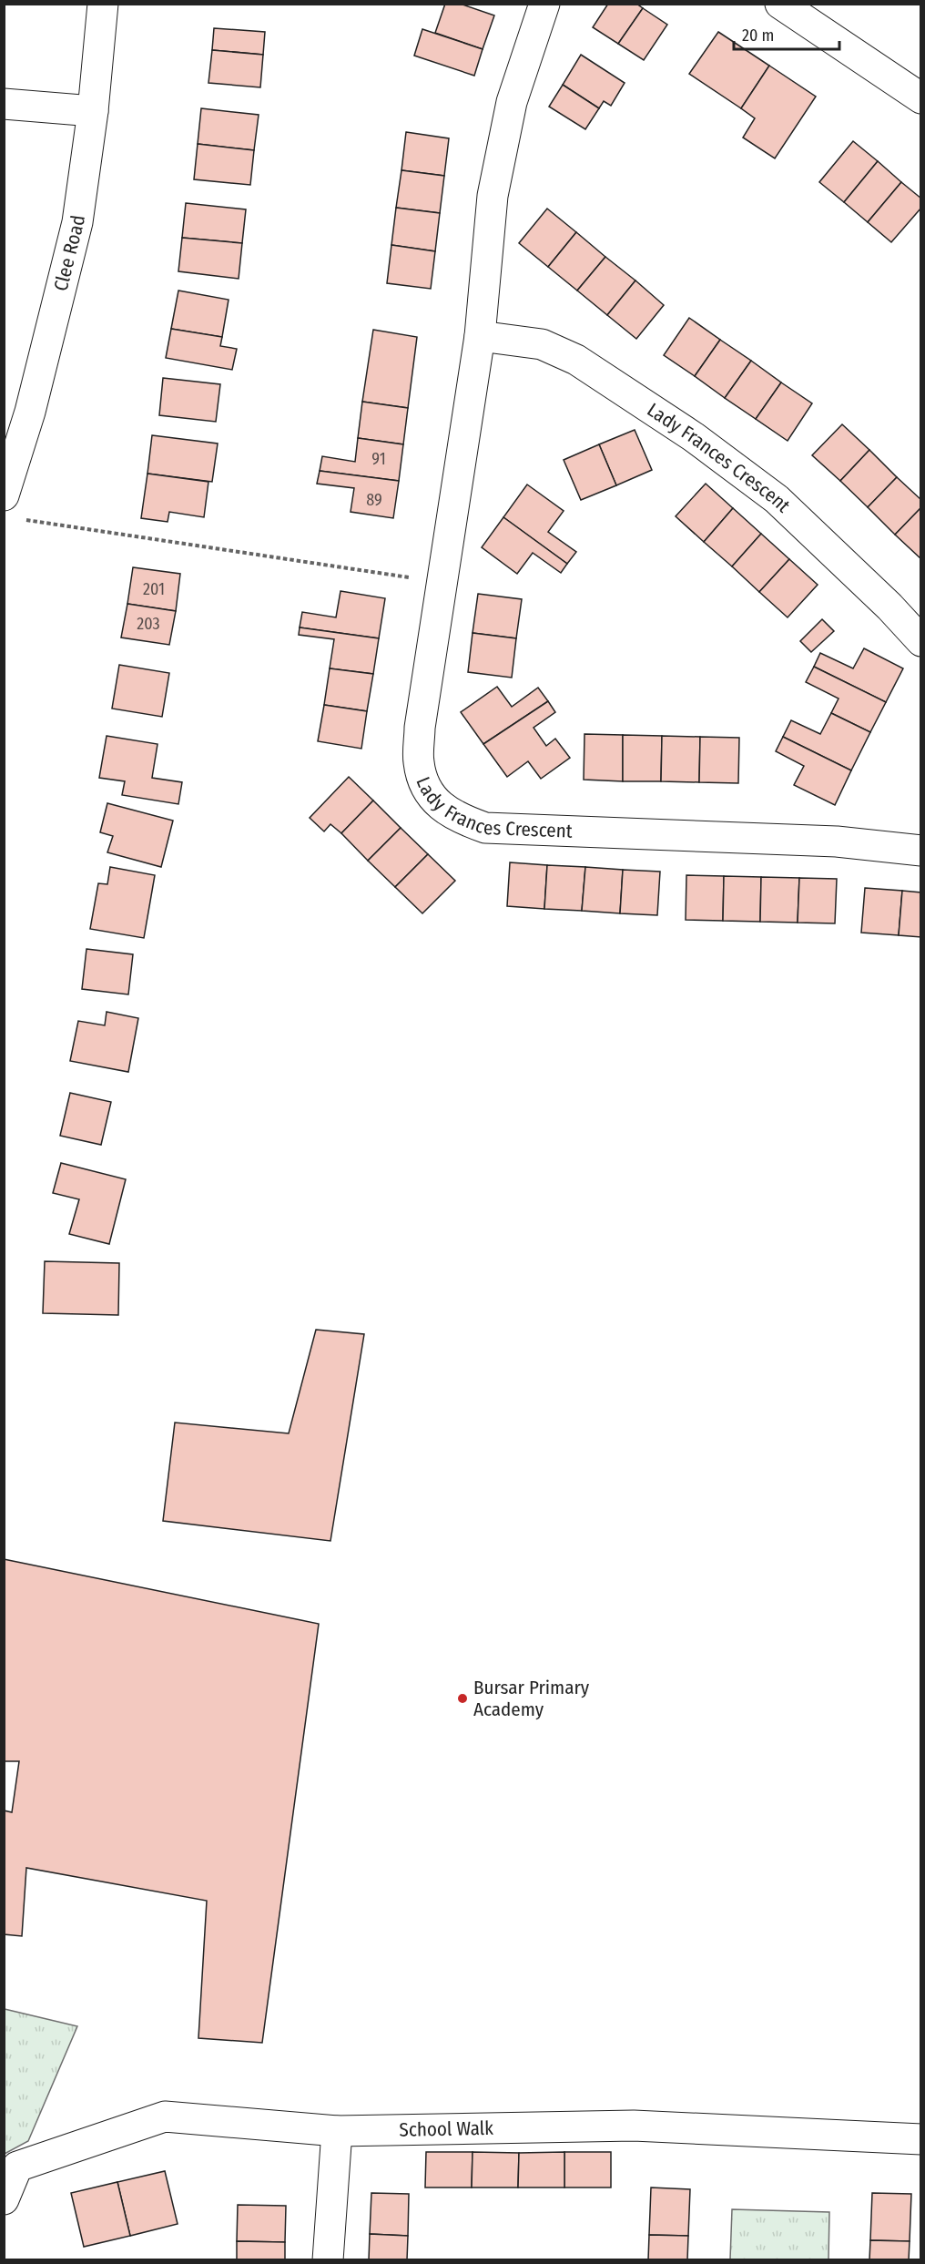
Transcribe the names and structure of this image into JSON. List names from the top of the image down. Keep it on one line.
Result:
{"streets":{"street":["Clee Road","Lady Frances Crescent","School Walk"]},"places":["Bursar Primary Academy"],"house_numbers":["91","89","201","203"],"scale_bar":"20 m"}
